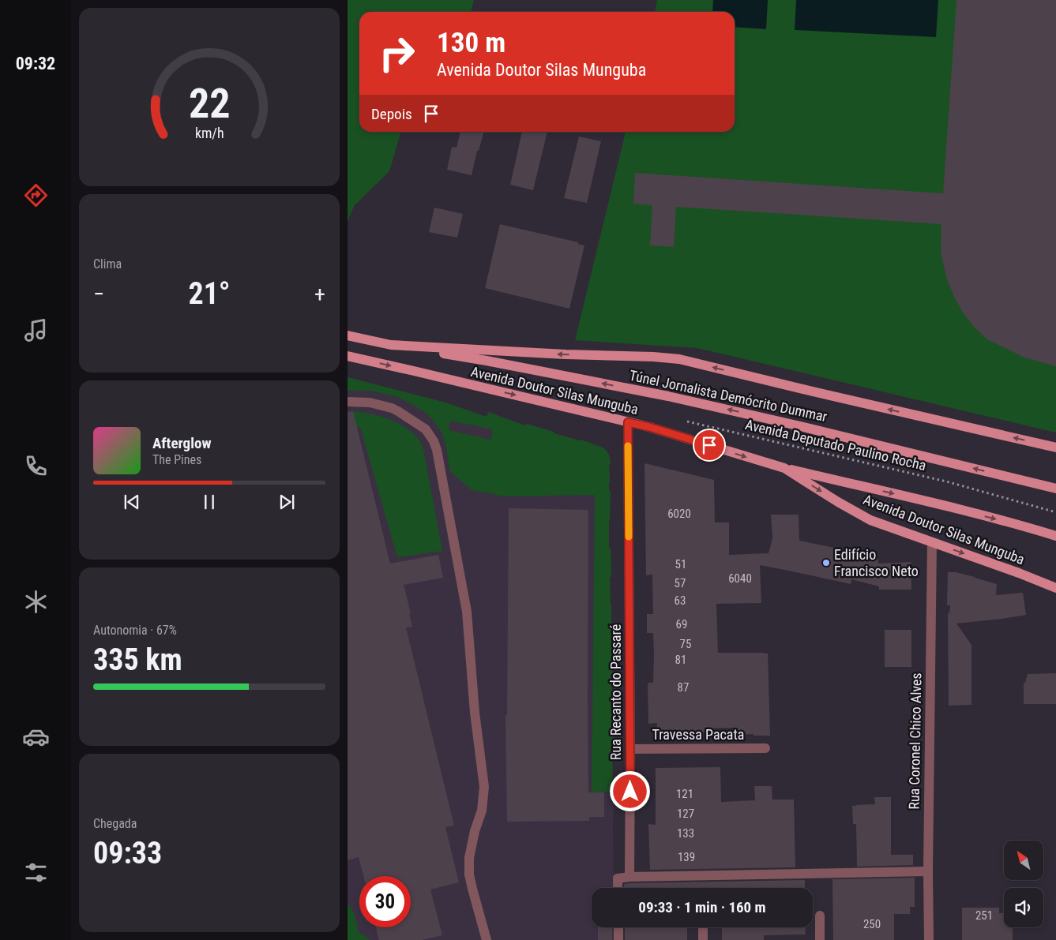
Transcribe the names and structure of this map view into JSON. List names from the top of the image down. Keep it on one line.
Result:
{"streets":{"main road":["Avenida Doutor Silas Munguba","Túnel Jornalista Demócrito Dummar"],"street":["Rua Recanto do Passaré","Travessa Pacata","Rua Coronel Chico Alves"],"path":["Avenida Deputado Paulino Rocha"]},"crossings":[["Avenida Doutor Silas Munguba","Túnel Jornalista Demócrito Dummar"],["Avenida Doutor Silas Munguba","Rua Recanto do Passaré"],["Avenida Doutor Silas Munguba","Rua Coronel Chico Alves"],["Rua Recanto do Passaré","Travessa Pacata"]],"places":["Edifício Francisco Neto"],"house_numbers":["6020","51","6040","57","63","69","75","81","87","121","127","133","139","251","250"],"north":"top left","page":{"tabs":"09:32","turn":["130 m","Avenida Doutor Silas Munguba"],"then":"Depois","tile":["Clima",["Autonomia · 67%","335 km"],["Chegada","09:33"]],"heat":["−","21°","+"],"song":["Afterglow","The Pines"],"limit":"30","trip":"09:33 · 1 min · 160 m","gauge":["22","km/h"]}}
